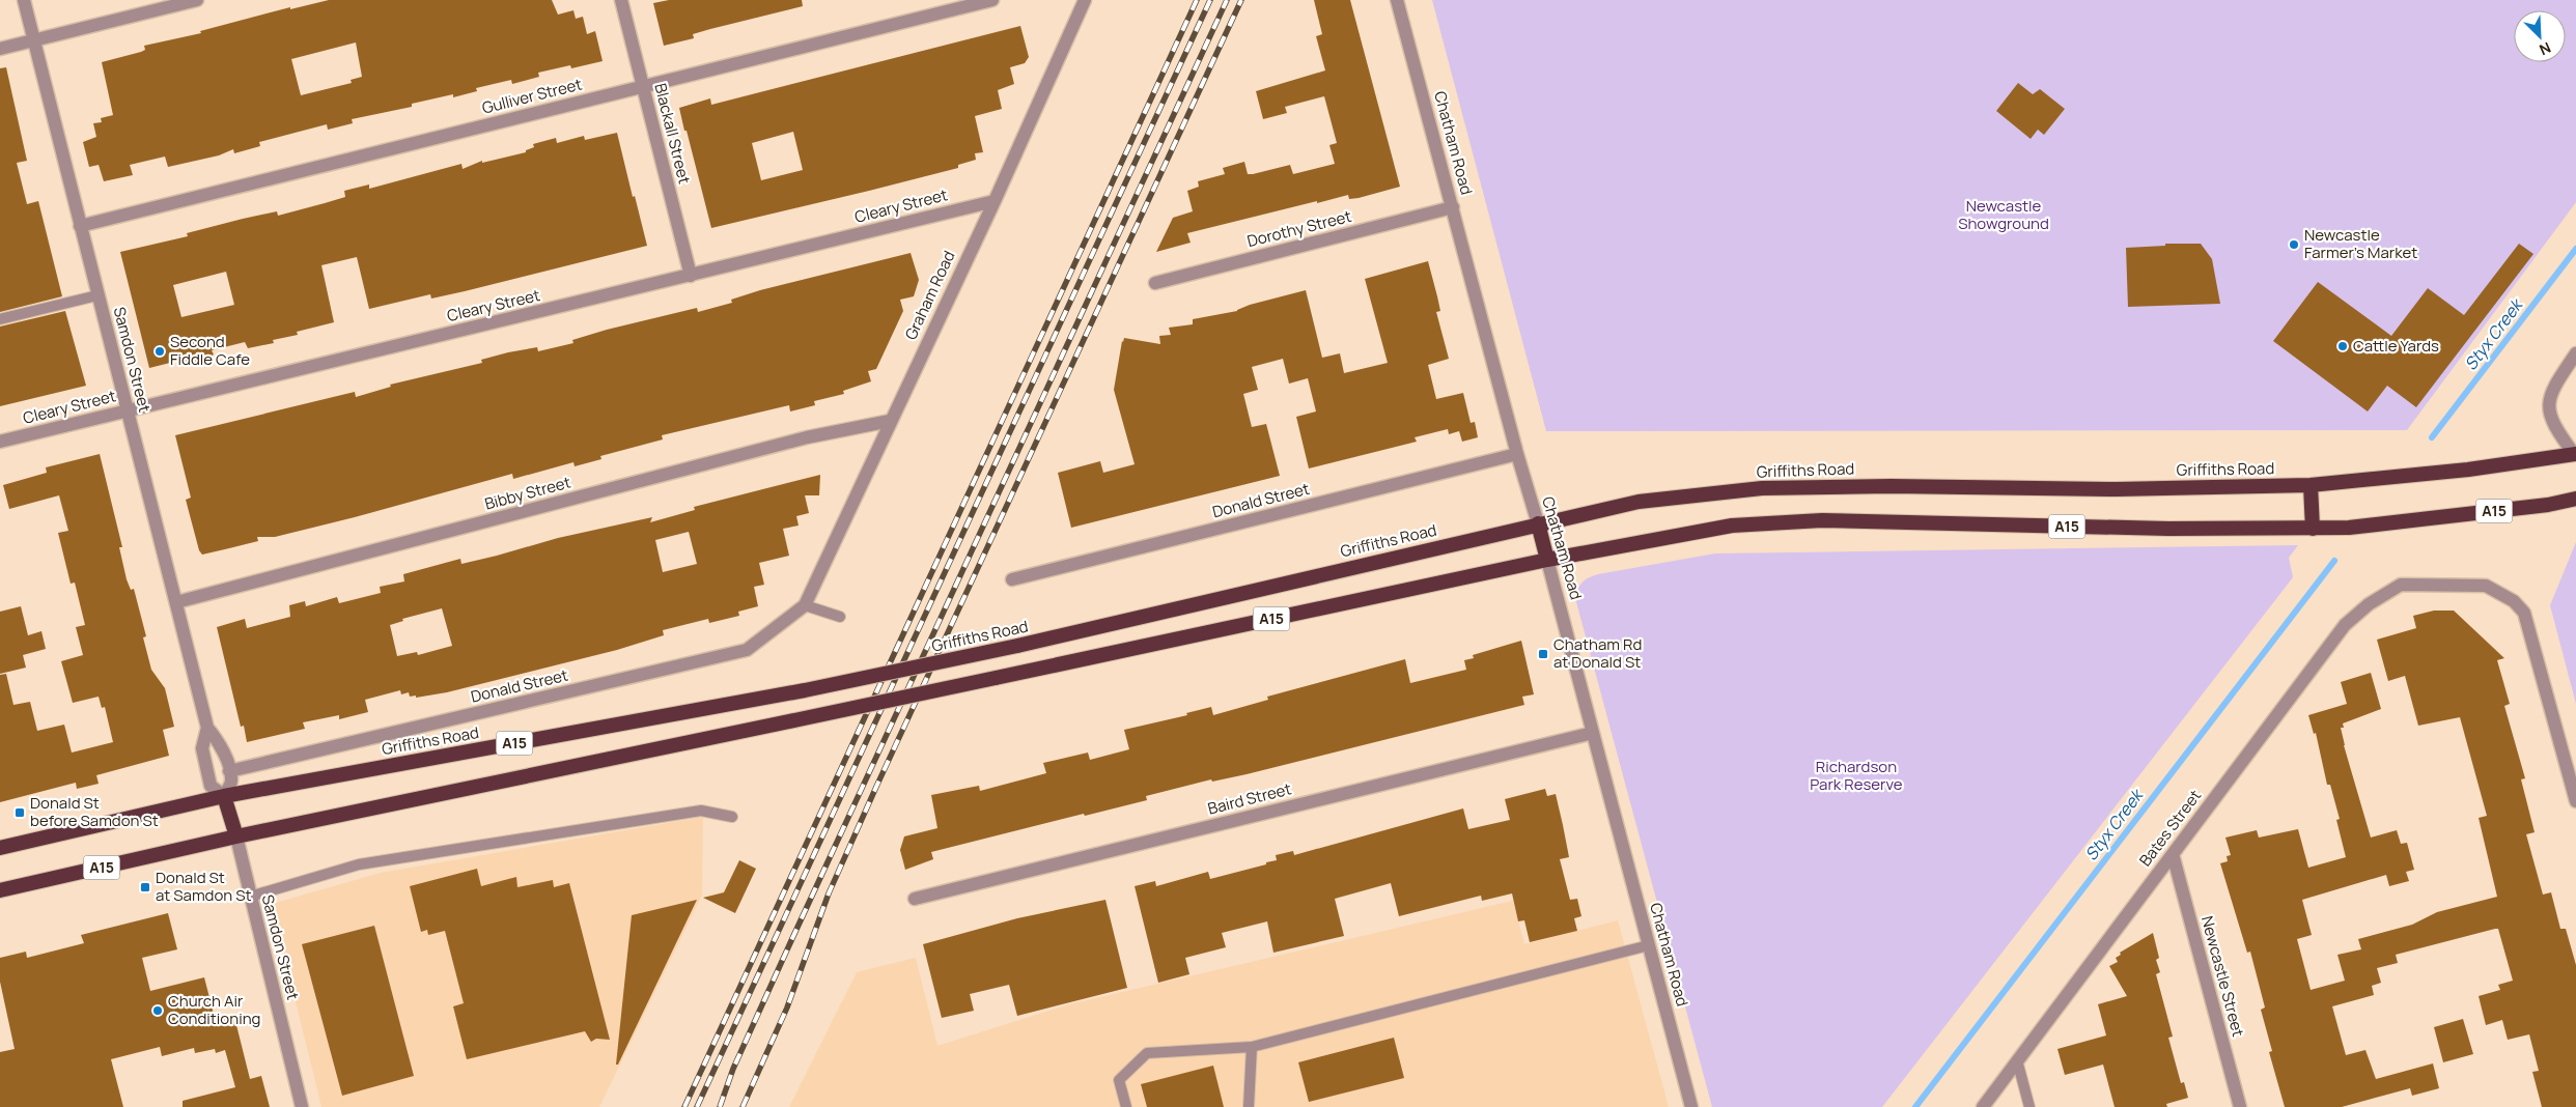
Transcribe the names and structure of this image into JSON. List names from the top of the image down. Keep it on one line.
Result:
{"streets":{"highway":["Chatham Road","Samdon Street","Griffiths Road","A15"],"street":["Gulliver Street","Blackall Street","Cleary Street","Dorothy Street","Graham Road","Bibby Street","Donald Street","Baird Street","Bates Street","Newcastle Street"]},"crossings":[["Gulliver Street","Blackall Street"],["Gulliver Street","Samdon Street"],["Blackall Street","Cleary Street"],["Chatham Road","Dorothy Street"],["Chatham Road","Griffiths Road"],["Chatham Road","Donald Street"],["Chatham Road","A15"],["Chatham Road","Baird Street"],["Cleary Street","Graham Road"],["Cleary Street","Samdon Street"],["Graham Road","Bibby Street"],["Graham Road","Donald Street"],["Samdon Street","Griffiths Road"],["Samdon Street","Bibby Street"],["Samdon Street","Donald Street"],["Samdon Street","A15"],["Griffiths Road","A15"],["Bates Street","Newcastle Street"]],"water":["Styx Creek"],"parks":["Newcastle Showground","Richardson Park Reserve"],"places":{"other":["Newcastle Farmer's Market","Cattle Yards","Second Fiddle Cafe","Church Air Conditioning"],"transit":["Chatham Rd at Donald St","Donald St before Samdon St","Donald St at Samdon St"]},"north":"bottom right"}
